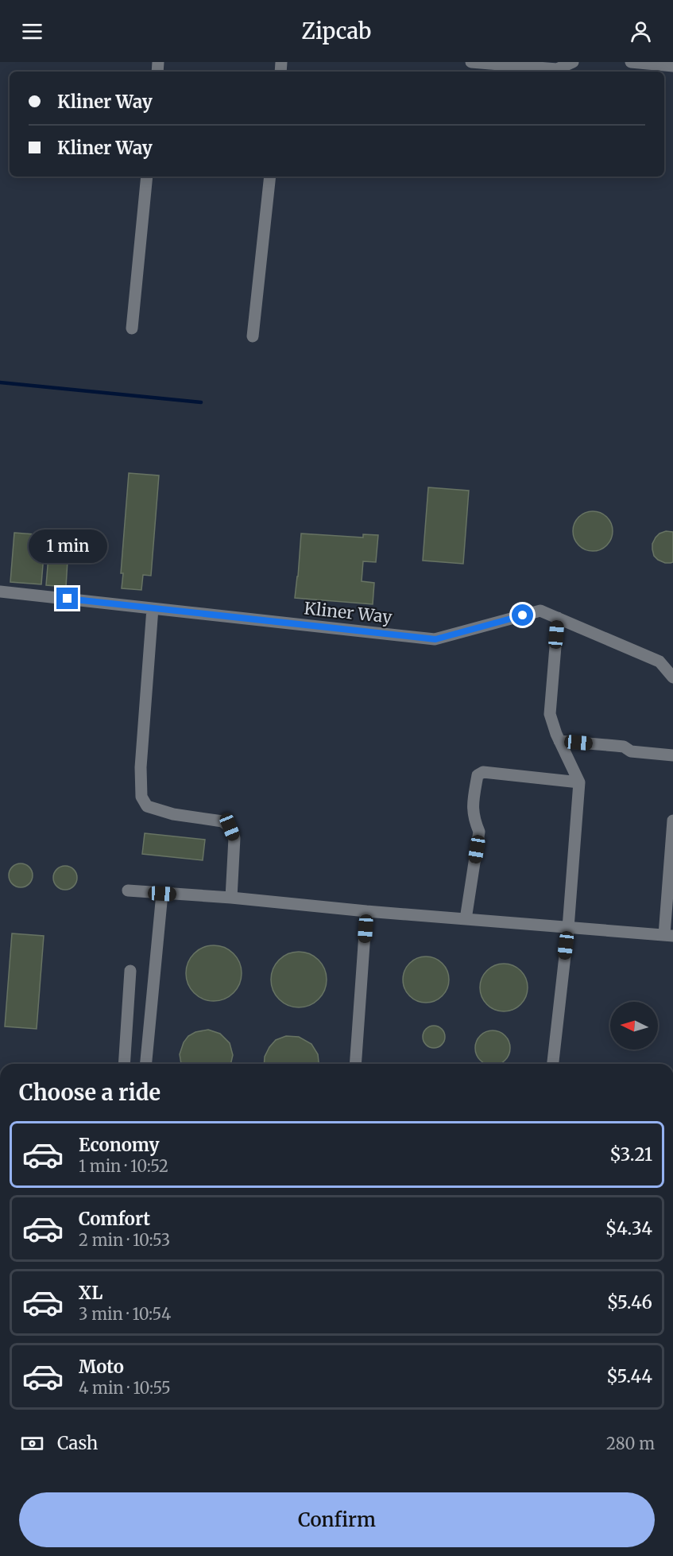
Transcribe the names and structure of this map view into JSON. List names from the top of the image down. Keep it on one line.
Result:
{"streets":{"street":["Kliner Way"]},"north":"left","page":{"header":"Zipcab","banner":["Kliner Way","Kliner Way"],"bubble":"1 min","heading":"Choose a ride","list":[{"name":"Economy","note":"1 min · 10:52","value":"$3.21"},{"name":"Comfort","note":"2 min · 10:53","value":"$4.34"},{"name":"XL","note":"3 min · 10:54","value":"$5.46"},{"name":"Moto","note":"4 min · 10:55","value":"$5.44"}],"pay":["Cash","280 m"],"buttons":"Confirm"}}
